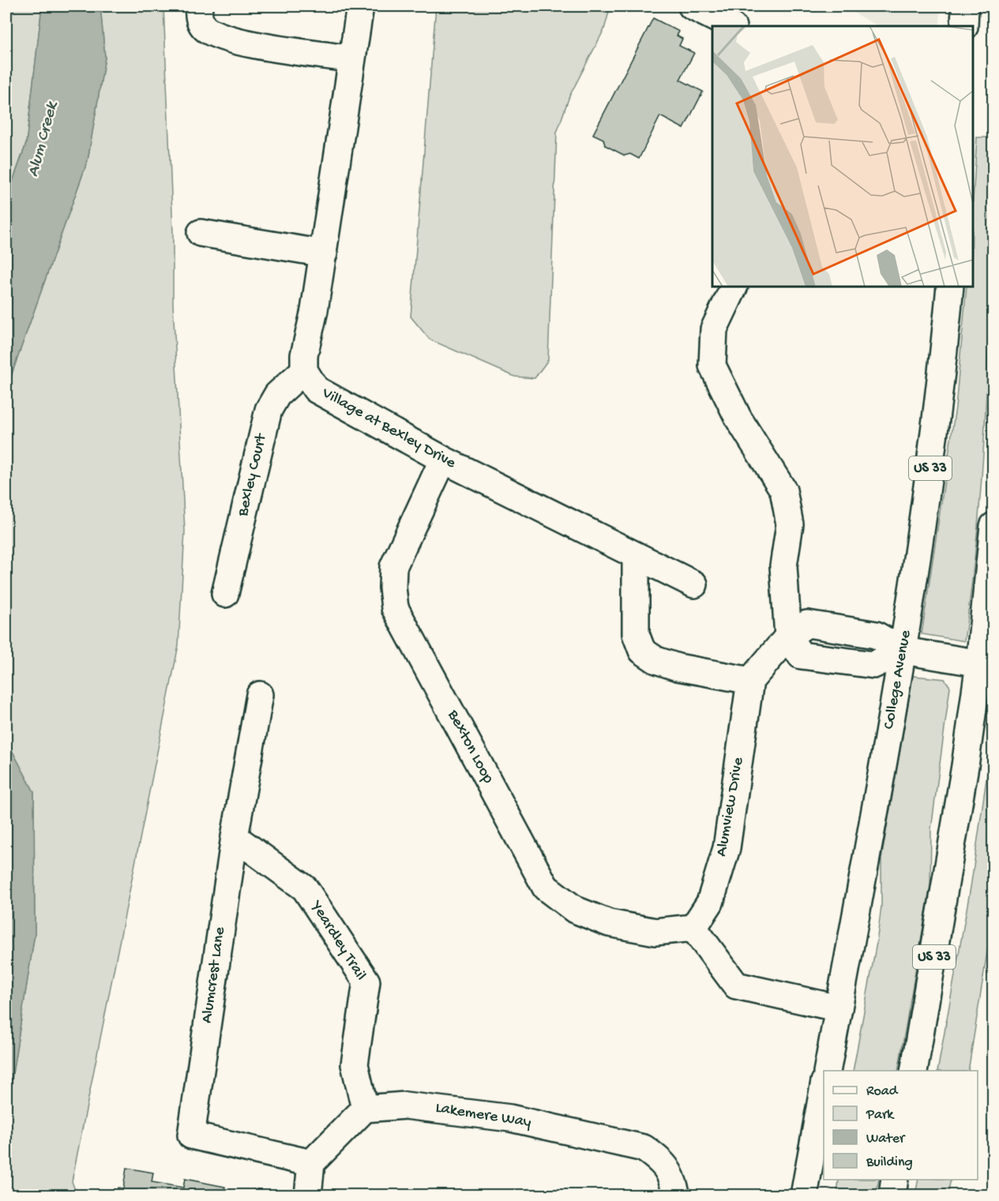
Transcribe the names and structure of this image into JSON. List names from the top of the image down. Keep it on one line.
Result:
{"streets":{"street":["Village at Bexley Drive","US 33","Bexley Court","College Avenue","Bexton Loop","Alumview Drive","Yeardley Trail","Alumcrest Lane","Lakemere Way"]},"crossings":[["Village at Bexley Drive","Bexley Court"],["Village at Bexley Drive","Bexton Loop"],["Bexton Loop","Alumview Drive"],["Yeardley Trail","Alumcrest Lane"],["Yeardley Trail","Lakemere Way"]],"water":["Alum Creek"],"legend":["Road","Park","Water","Building"]}
